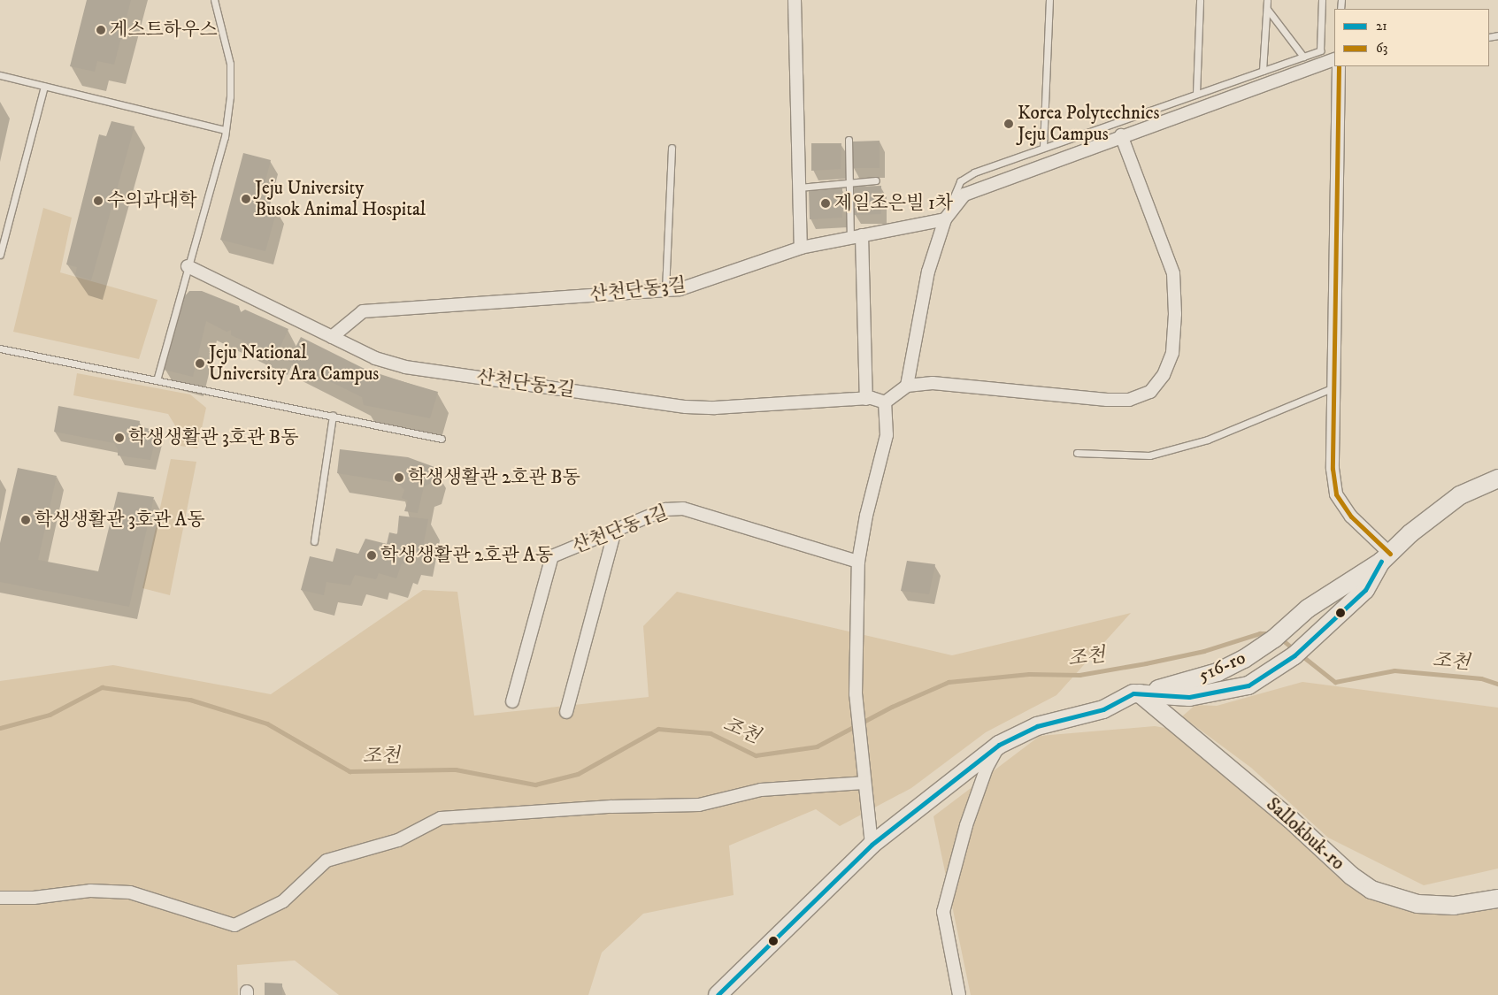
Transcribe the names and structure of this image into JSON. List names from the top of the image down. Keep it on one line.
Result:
{"streets":{"main road":["516-ro","Sallokbuk-ro"],"street":["산천단동3길","산천단동2길","산천단동 1길"]},"crossings":[["산천단동3길","산천단동2길"],["516-ro","Sallokbuk-ro"]],"water":["조천"],"places":["게스트하우스","Korea Polytechnics Jeju Campus","Jeju University Busok Animal Hospital","수의과대학","제일조은빌 1차","Jeju National University Ara Campus","학생생활관 3호관 B동","학생생활관 2호관 B동","학생생활관 3호관 A동","학생생활관 2호관 A동"],"lines":["transit line 63","transit line 21"],"legend":["21","63"]}
